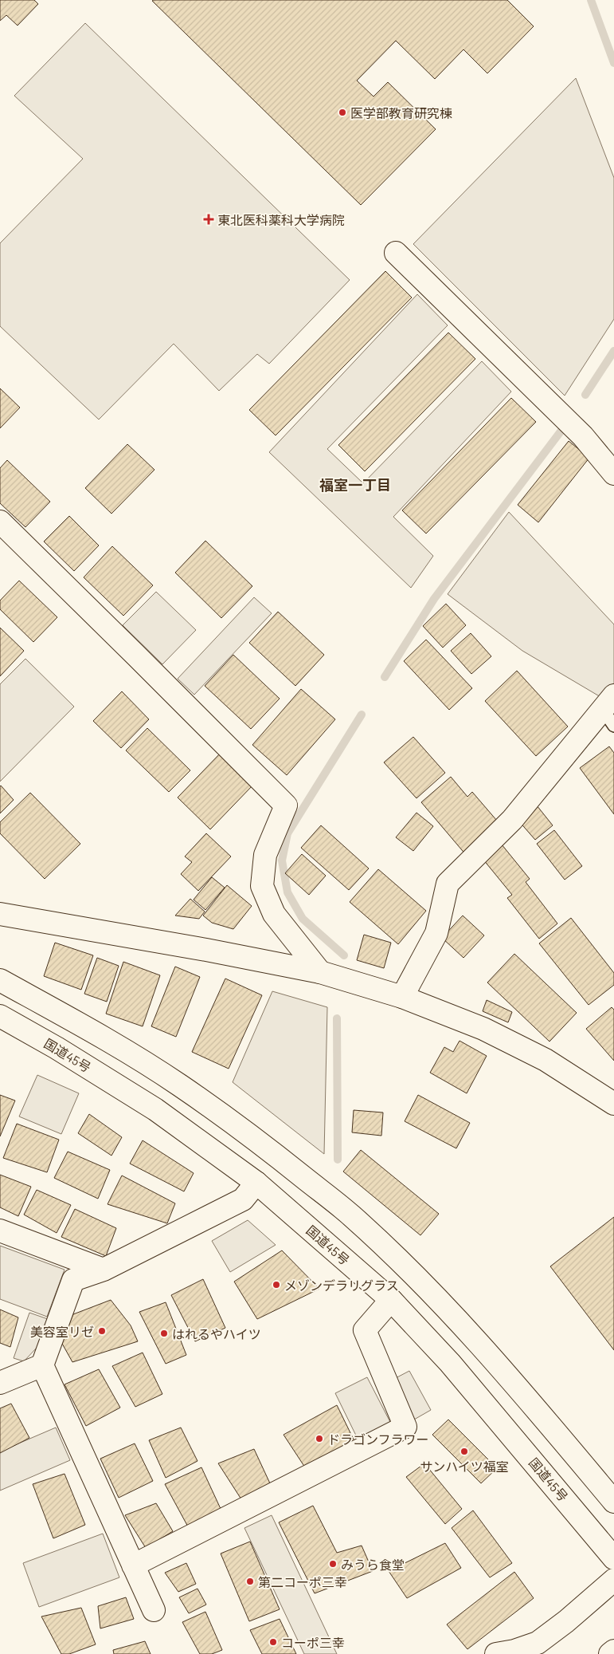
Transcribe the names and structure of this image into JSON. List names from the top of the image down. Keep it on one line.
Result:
{"streets":{"main road":["国道45号"]},"districts":["福室一丁目"],"places":{"other":["医学部教育研究棟","メゾンデラリグラス","美容室リゼ","はれるやハイツ","ドラゴンフラワー","サンハイツ福室","みうら食堂","第二コーポ三幸","コーポ三幸"],"health":["東北医科薬科大学病院"]}}
